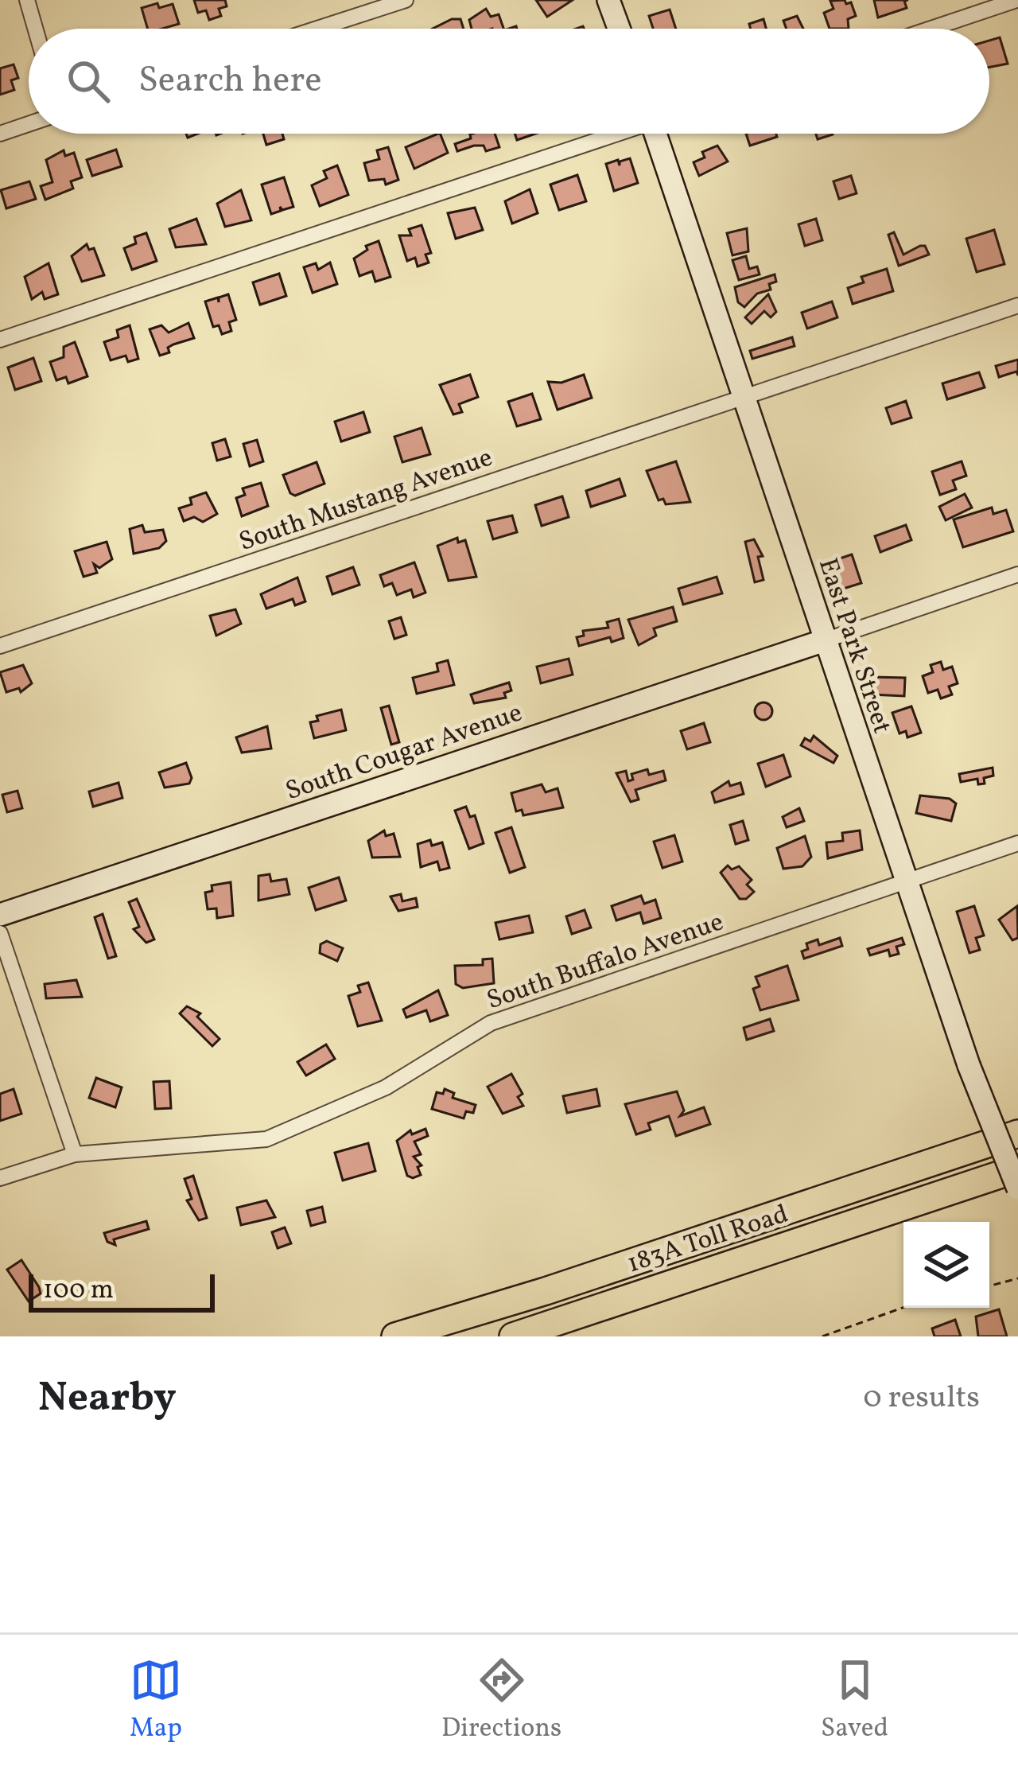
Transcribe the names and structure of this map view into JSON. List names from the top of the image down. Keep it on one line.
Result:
{"streets":{"highway":["183A Toll Road"],"street":["South Mustang Avenue","East Park Street","South Cougar Avenue","South Buffalo Avenue"]},"crossings":[["South Mustang Avenue","East Park Street"],["East Park Street","South Cougar Avenue"],["East Park Street","South Buffalo Avenue"]],"scale_bar":"100 m","page":{"search":"Search here","scale":"100 m","heading":["Nearby","0 results"],"nav":["Map","Directions","Saved"]}}
